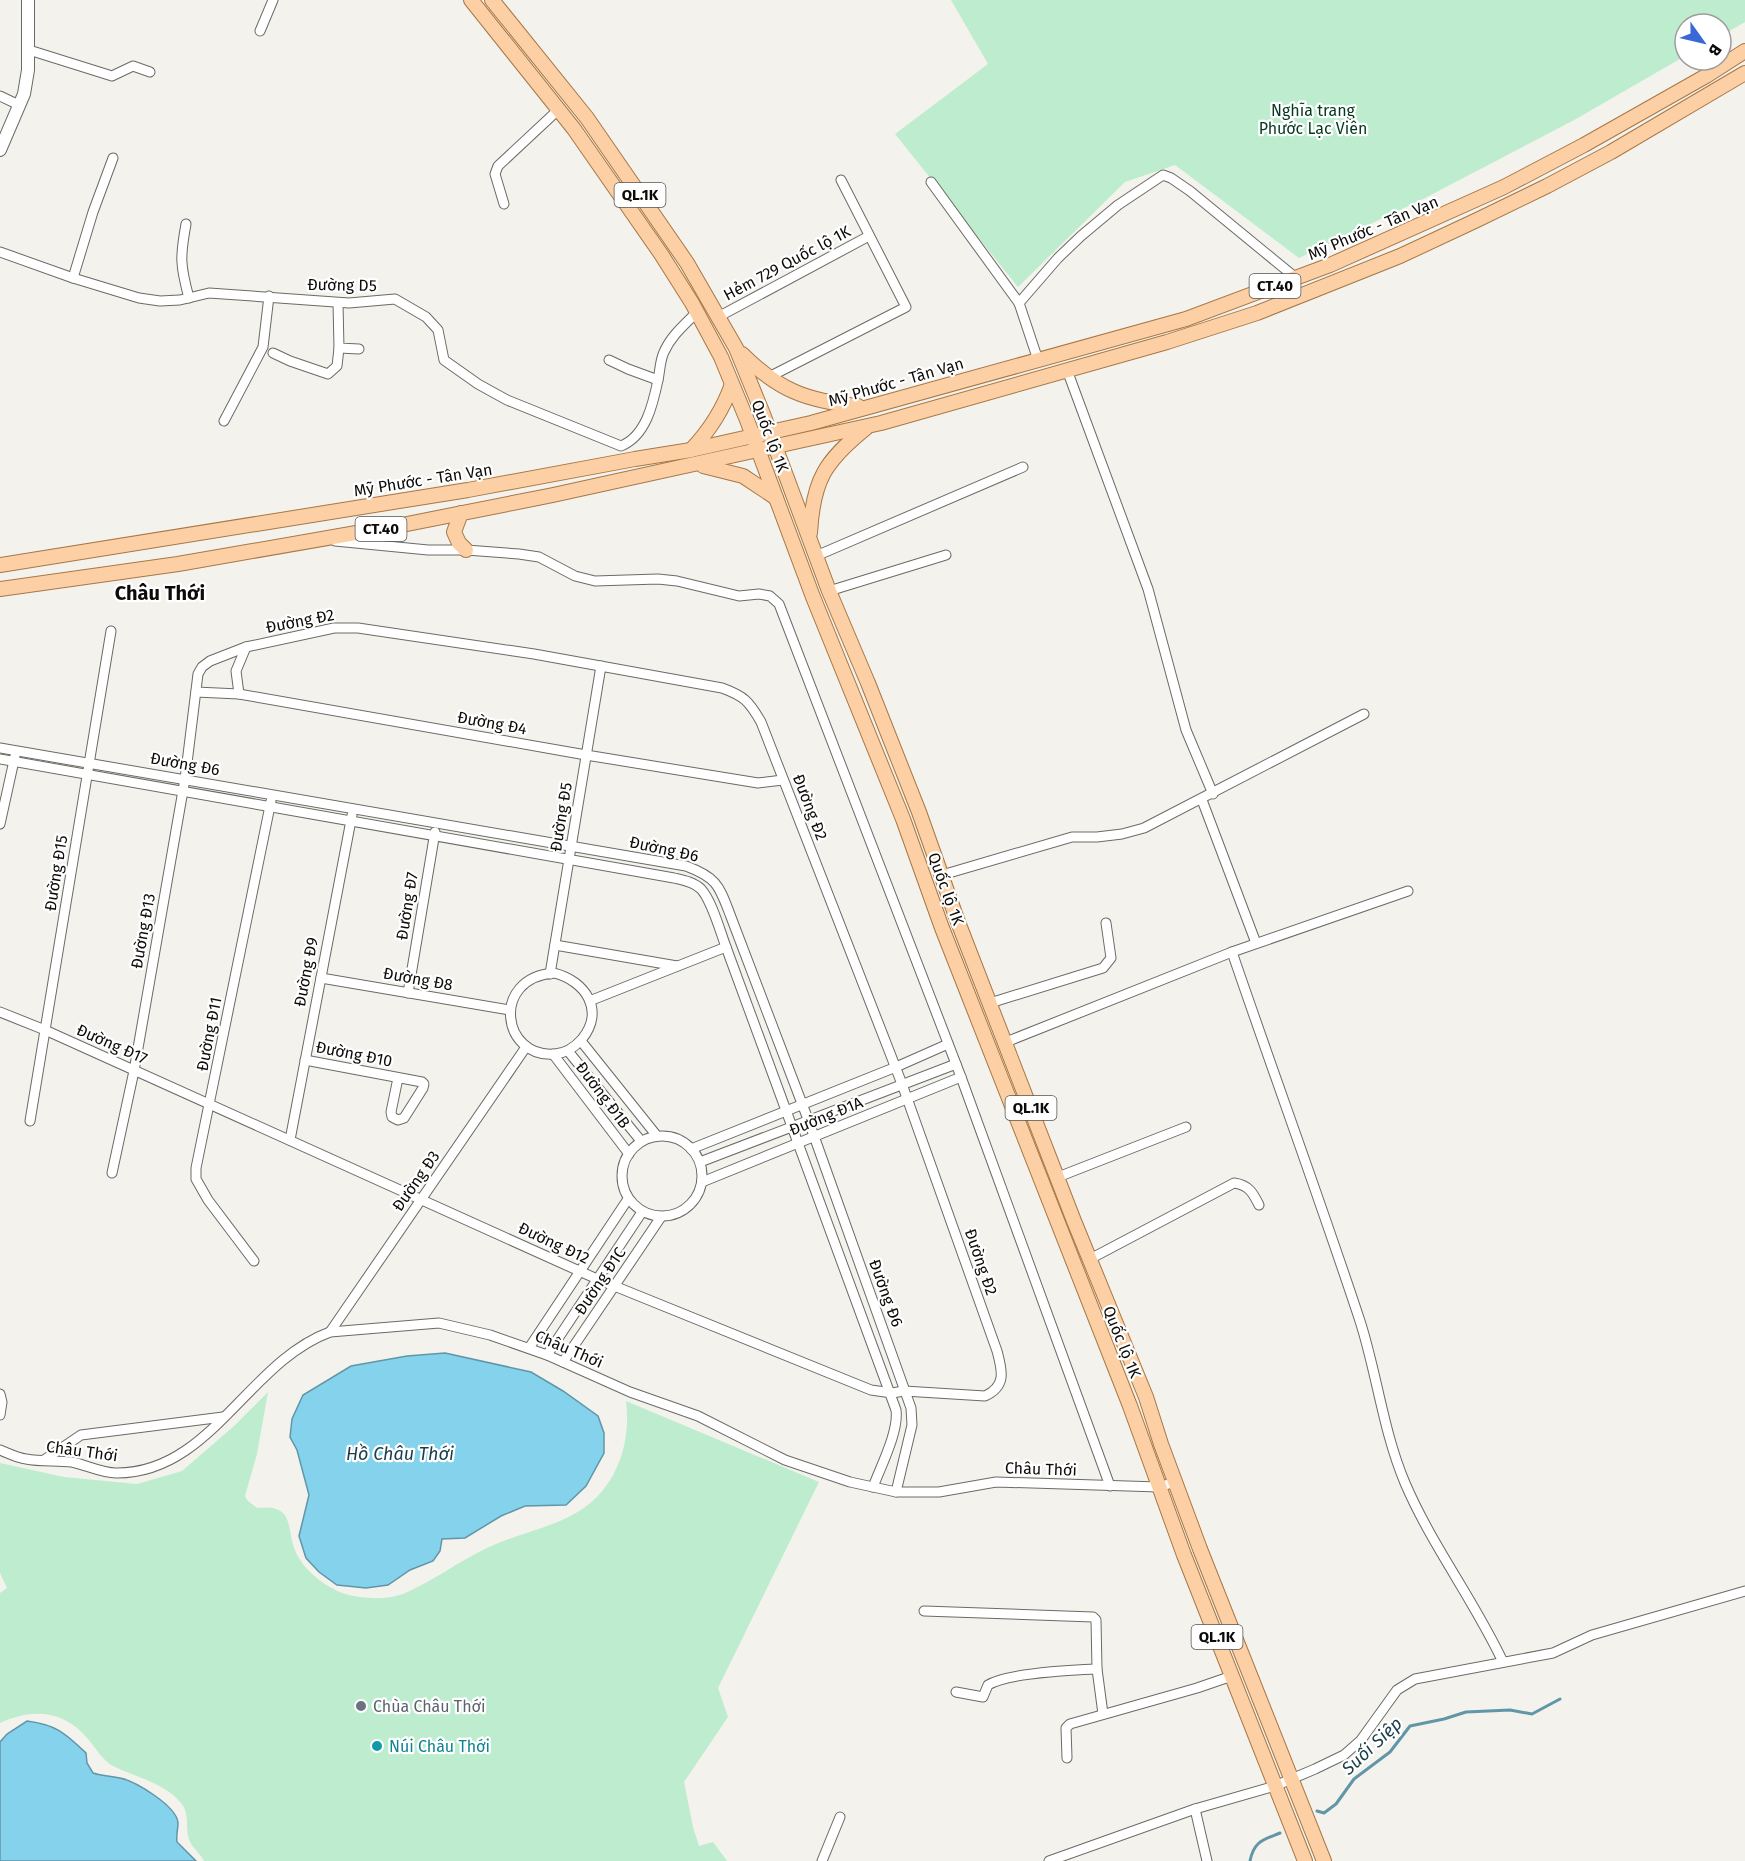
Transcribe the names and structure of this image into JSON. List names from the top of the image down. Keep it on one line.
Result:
{"streets":{"main road":["QL.1K","Mỹ Phước - Tân Vạn","CT.40","Quốc lộ 1K"],"street":["Hẻm 729 Quốc lộ 1K","Đường D5","Đường Đ2","Đường Đ4","Đường Đ6","Đường Đ5","Đường Đ15","Đường Đ7","Đường Đ13","Đường Đ9","Đường Đ8","Đường Đ11","Đường Đ17","Đường Đ10","Đường Đ1B","Đường Đ1A","Đường Đ3","Đường Đ12","Đường Đ1C","Châu Thới"]},"crossings":[["Mỹ Phước - Tân Vạn","Quốc lộ 1K"],["Hẻm 729 Quốc lộ 1K","Quốc lộ 1K"],["Quốc lộ 1K","Châu Thới"],["Đường Đ2","Đường Đ4"],["Đường Đ2","Đường Đ6"],["Đường Đ2","Đường Đ5"],["Đường Đ2","Đường Đ13"],["Đường Đ2","Đường Đ1A"],["Đường Đ2","Đường Đ12"],["Đường Đ4","Đường Đ5"],["Đường Đ4","Đường Đ13"],["Đường Đ6","Đường Đ5"],["Đường Đ6","Đường Đ15"],["Đường Đ6","Đường Đ7"],["Đường Đ6","Đường Đ13"],["Đường Đ6","Đường Đ9"],["Đường Đ6","Đường Đ11"],["Đường Đ6","Đường Đ1A"],["Đường Đ6","Đường Đ12"],["Đường Đ6","Châu Thới"],["Đường Đ5","Đường Đ8"],["Đường Đ5","Đường Đ1B"],["Đường Đ5","Đường Đ3"],["Đường Đ15","Đường Đ17"],["Đường Đ7","Đường Đ8"],["Đường Đ13","Đường Đ17"],["Đường Đ9","Đường Đ8"],["Đường Đ9","Đường Đ10"],["Đường Đ9","Đường Đ12"],["Đường Đ8","Đường Đ1B"],["Đường Đ8","Đường Đ3"],["Đường Đ11","Đường Đ17"],["Đường Đ11","Đường Đ12"],["Đường Đ17","Đường Đ12"],["Đường Đ1B","Đường Đ1A"],["Đường Đ1B","Đường Đ3"],["Đường Đ1B","Đường Đ1C"],["Đường Đ1A","Đường Đ1C"],["Đường Đ3","Đường Đ12"],["Đường Đ3","Châu Thới"],["Đường Đ12","Đường Đ1C"],["Đường Đ1C","Châu Thới"]],"districts":["Châu Thới"],"water":["Hồ Châu Thới","Suối Siệp"],"parks":["Nghĩa trang Phước Lạc Viên"],"places":["Chùa Châu Thới","Núi Châu Thới"],"north":"bottom right"}
